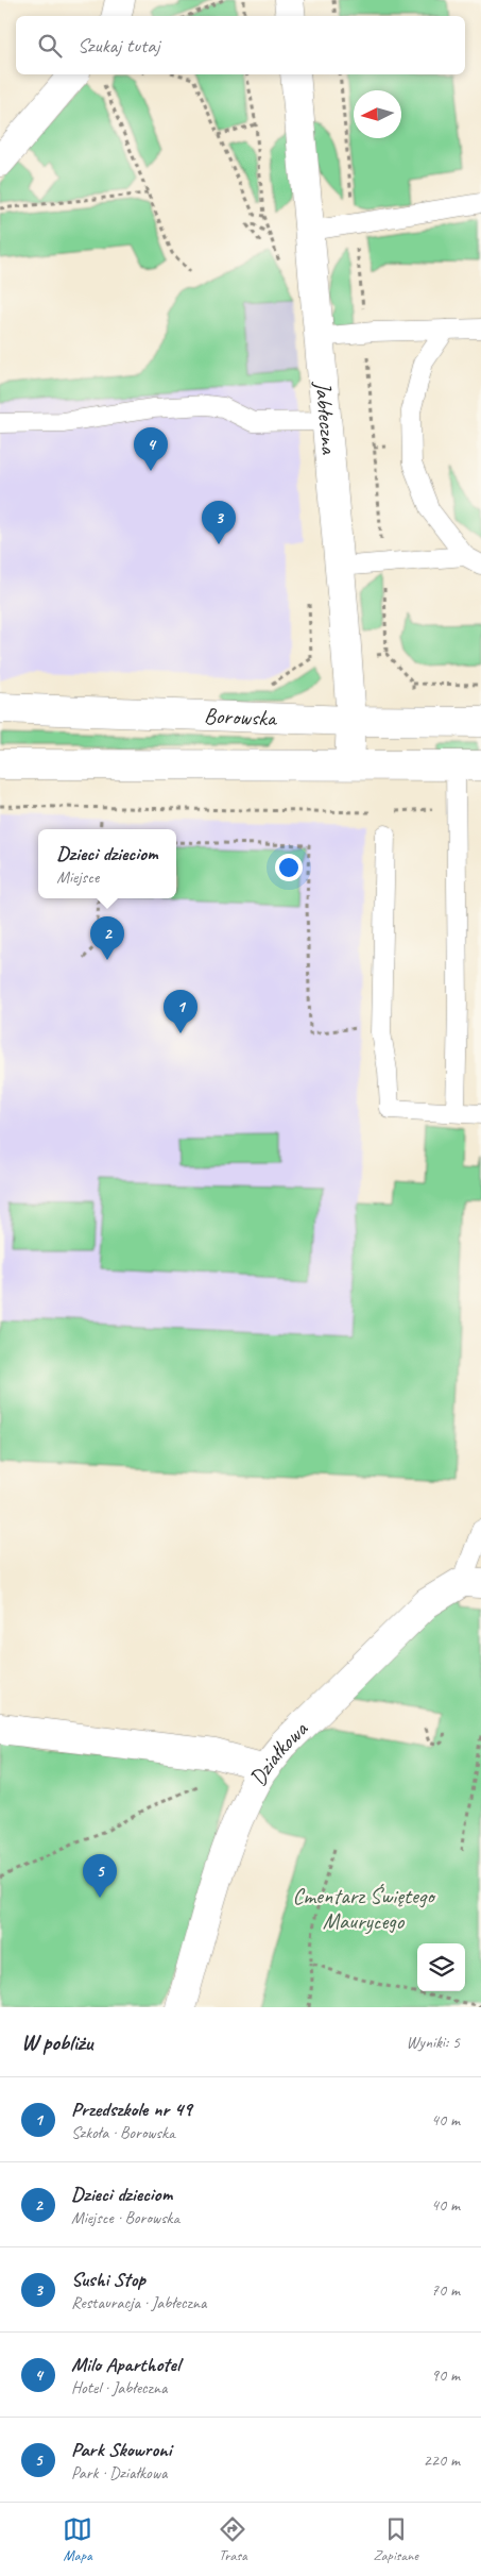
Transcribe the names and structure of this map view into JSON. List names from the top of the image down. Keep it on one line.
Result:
{"streets":{"street":["Jabłeczna","Borowska","Działkowa"]},"crossings":[["Jabłeczna","Borowska"]],"parks":["Cmentarz Świętego Maurycego"],"north":"left","page":{"search":"Szukaj tutaj","pins":["4","3","2","1","5"],"popup":["Dzieci dzieciom","Miejsce"],"heading":["W pobliżu","Wyniki: 5"],"list":[{"mark":"1","name":"Przedszkole nr 49","note":"Szkoła · Borowska","value":"40 m"},{"mark":"2","name":"Dzieci dzieciom","note":"Miejsce · Borowska","value":"40 m"},{"mark":"3","name":"Sushi Stop","note":"Restauracja · Jabłeczna","value":"70 m"},{"mark":"4","name":"Milo Aparthotel","note":"Hotel · Jabłeczna","value":"90 m"},{"mark":"5","name":"Park Skowroni","note":"Park · Działkowa","value":"220 m"}],"nav":["Mapa","Trasa","Zapisane"]}}
